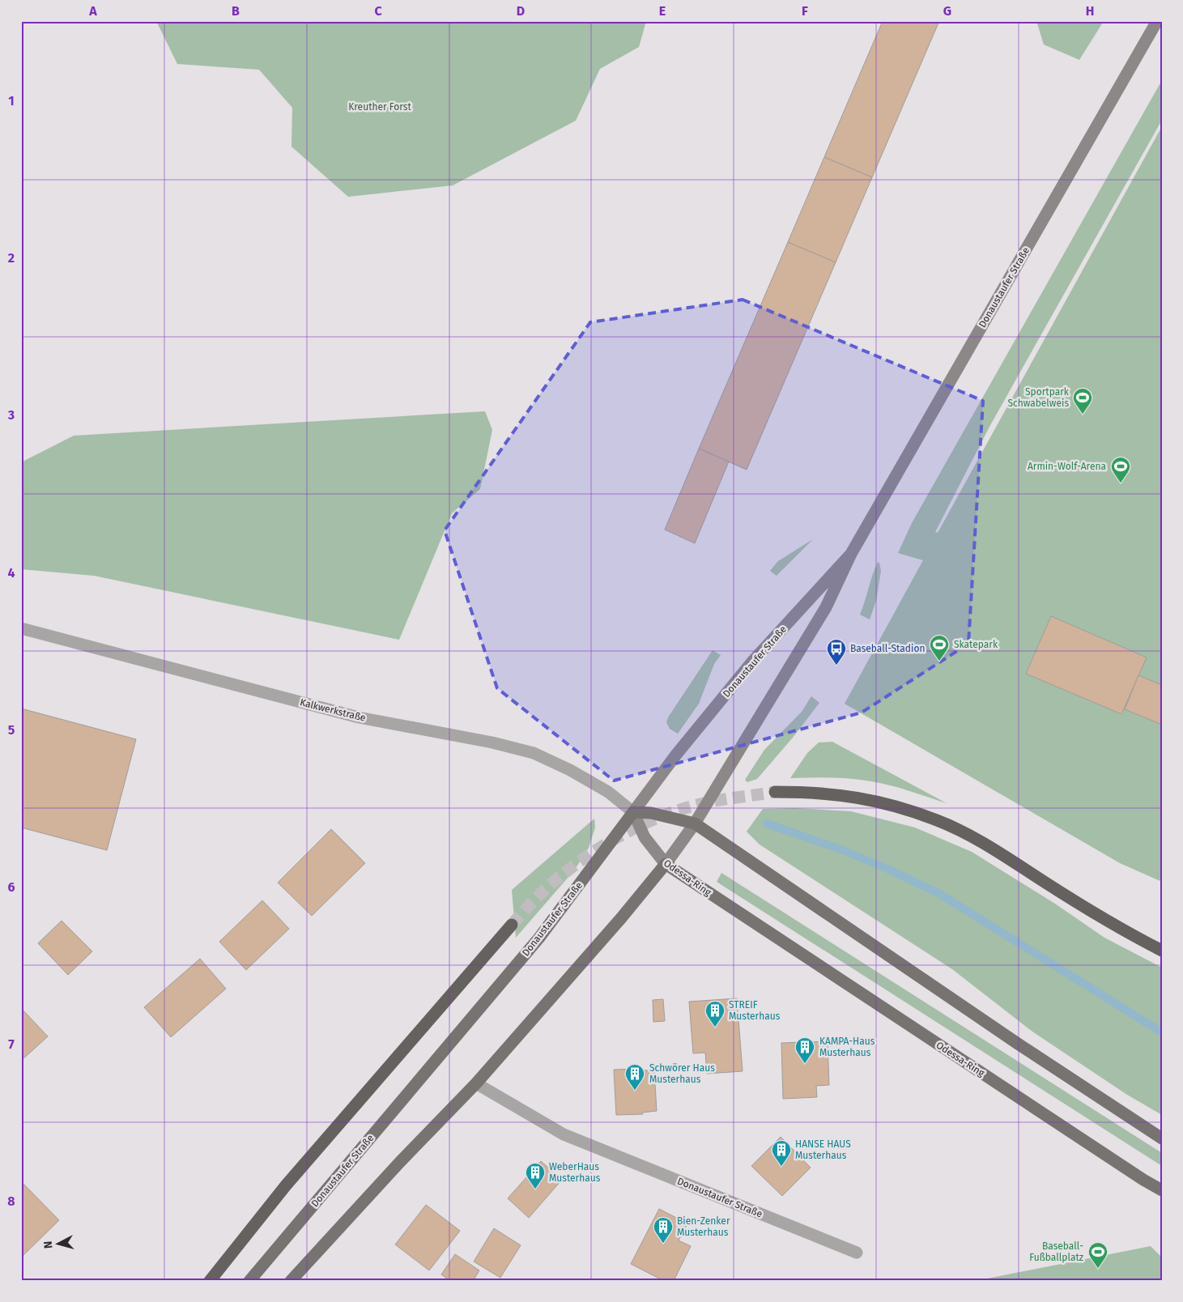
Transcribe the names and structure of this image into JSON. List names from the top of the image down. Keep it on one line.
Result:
{"streets":{"main road":["Donaustaufer Straße","Odessa-Ring"],"street":["Kalkwerkstraße"]},"crossings":[["Donaustaufer Straße","Kalkwerkstraße"],["Donaustaufer Straße","Odessa-Ring"],["Kalkwerkstraße","Odessa-Ring"]],"parks":["Kreuther Forst"],"places":{"sports":["Sportpark Schwabelweis","Armin-Wolf-Arena","Skatepark","Baseball- Fußballplatz"],"bus stop":["Baseball-Stadion"],"building":["STREIF Musterhaus","KAMPA-Haus Musterhaus","Schwörer Haus Musterhaus","HANSE HAUS Musterhaus","WeberHaus Musterhaus","Bien-Zenker Musterhaus"]},"north":"left","grid":{"columns":["A","B","C","D","E","F","G","H"],"rows":["1","2","3","4","5","6","7","8"]}}
